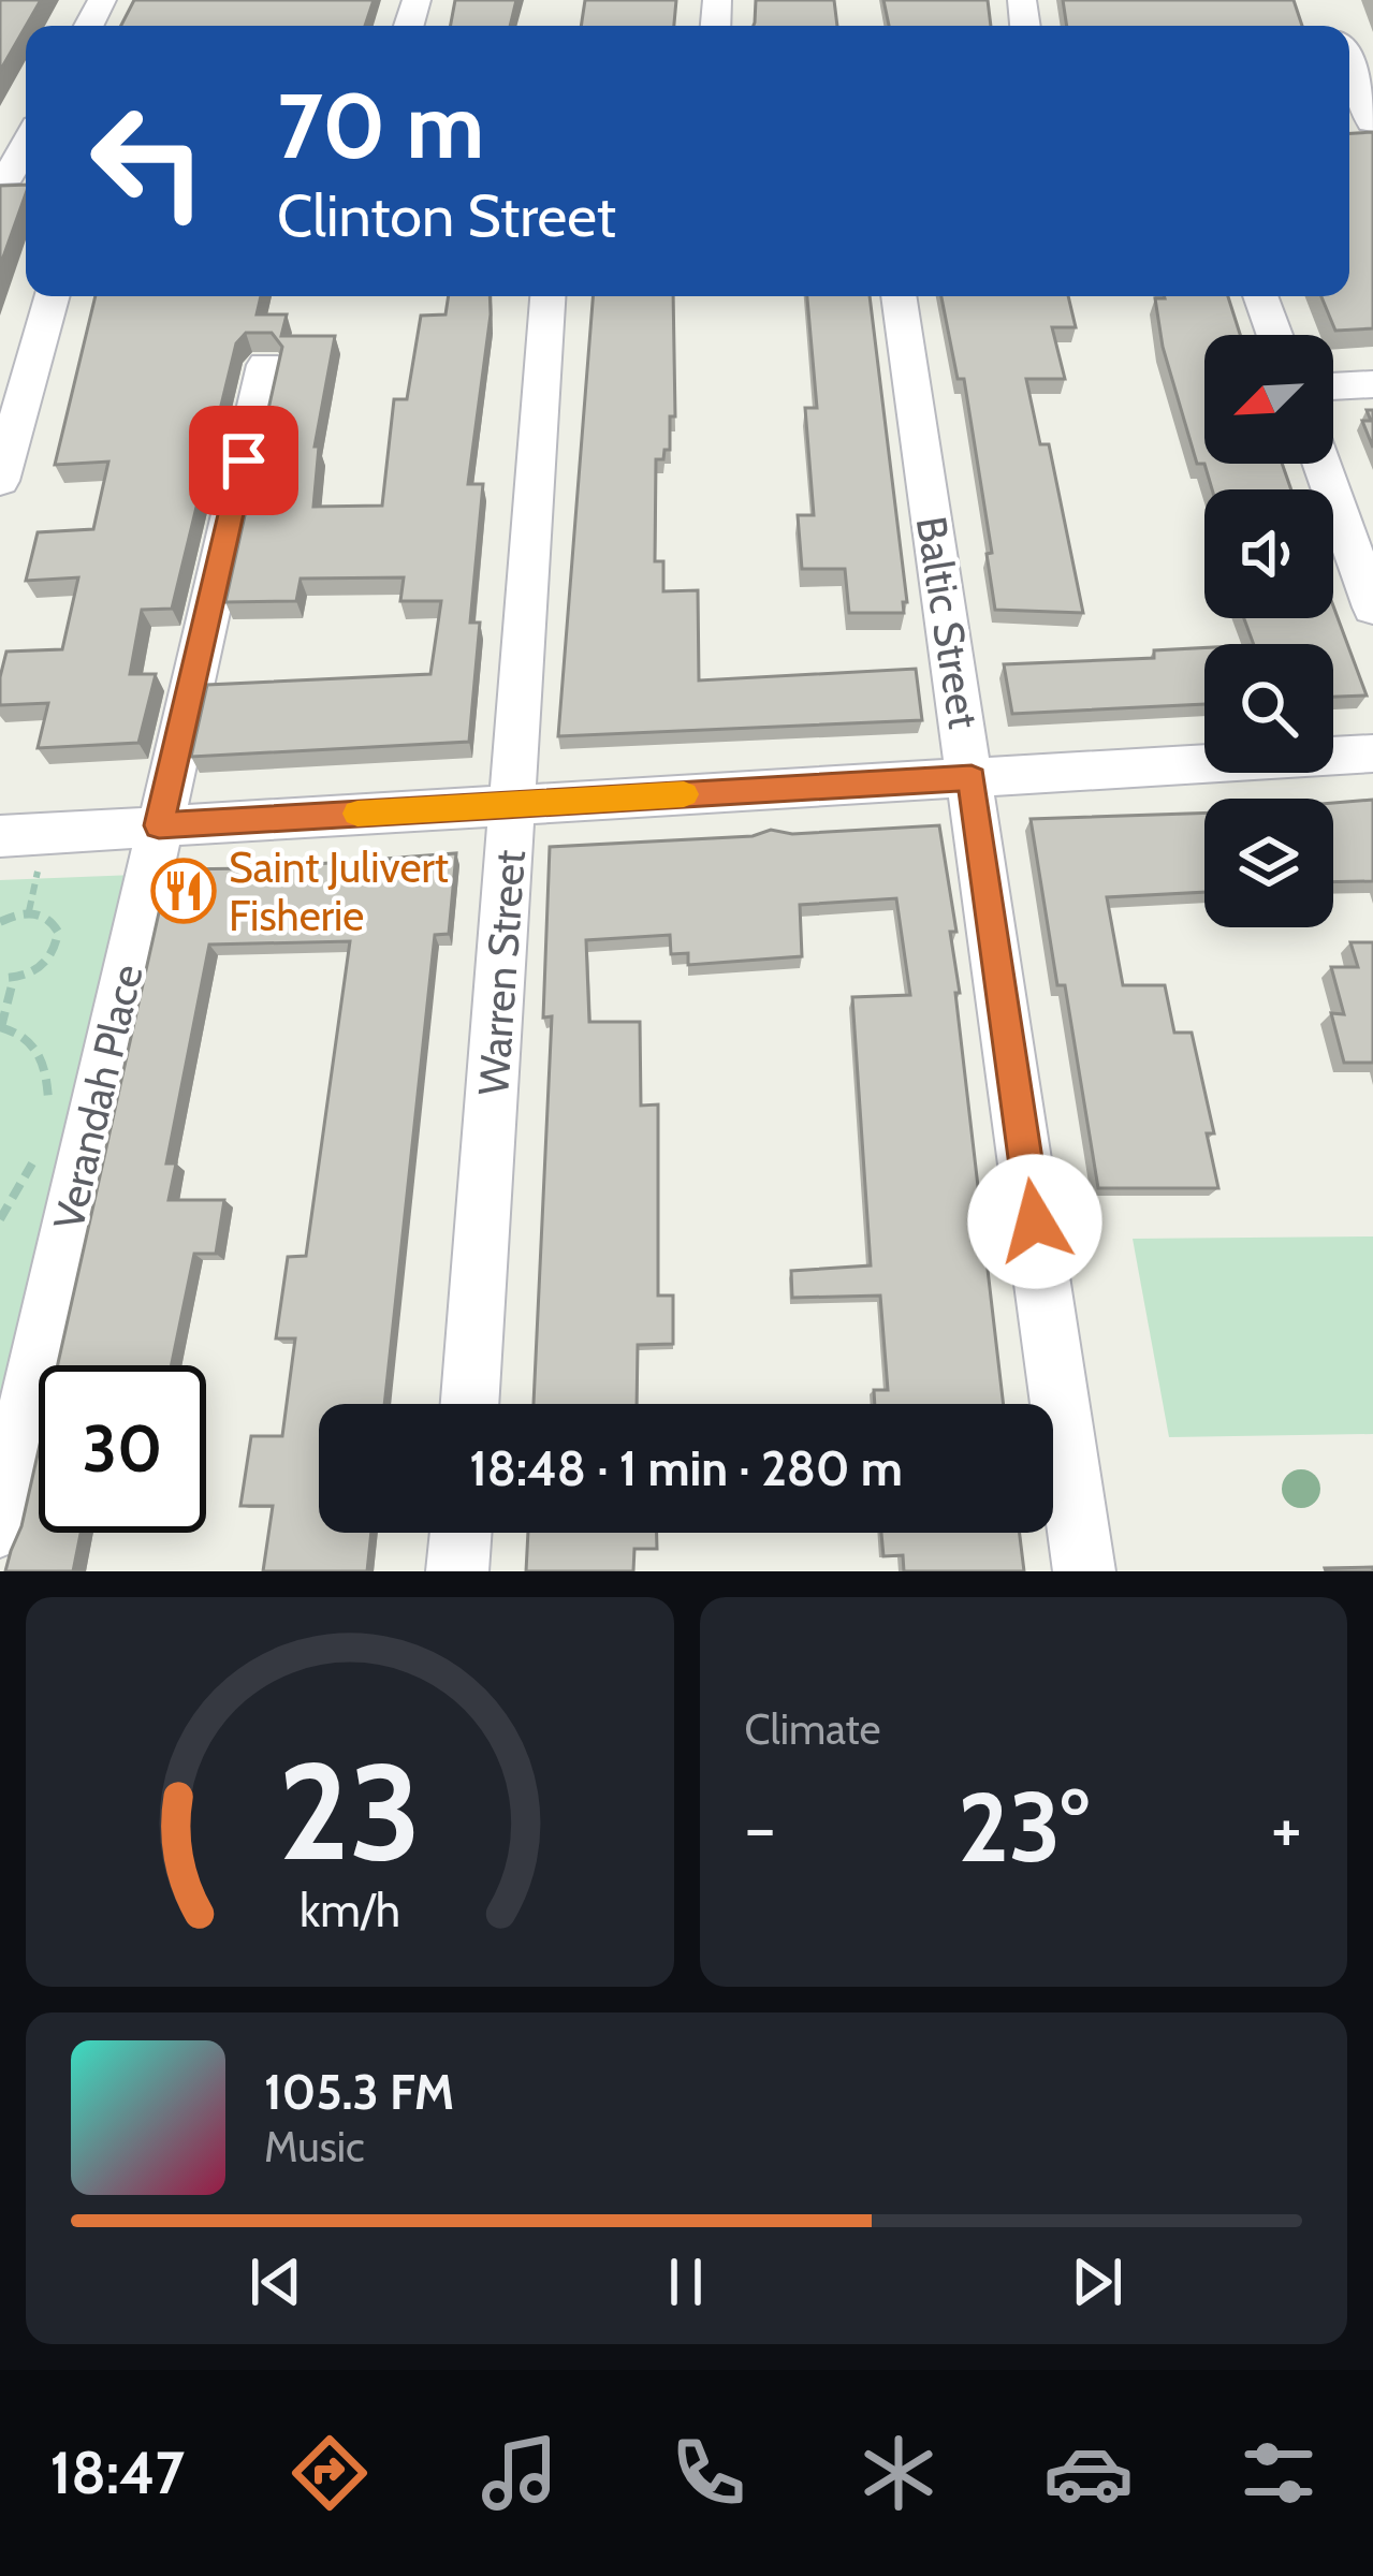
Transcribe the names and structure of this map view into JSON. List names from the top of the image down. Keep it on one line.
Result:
{"streets":{"street":["Baltic Street","Warren Street","Verandah Place"]},"places":{"restaurant":["Saint Julivert Fisherie"]},"north":"bottom left","page":{"turn":["70 m","Clinton Street"],"limit":"30","trip":"18:48 · 1 min · 280 m","tile":"Climate","heat":["−","23°","+"],"song":["105.3 FM","Music"],"tabs":"18:47","gauge":["23","km/h"]}}
